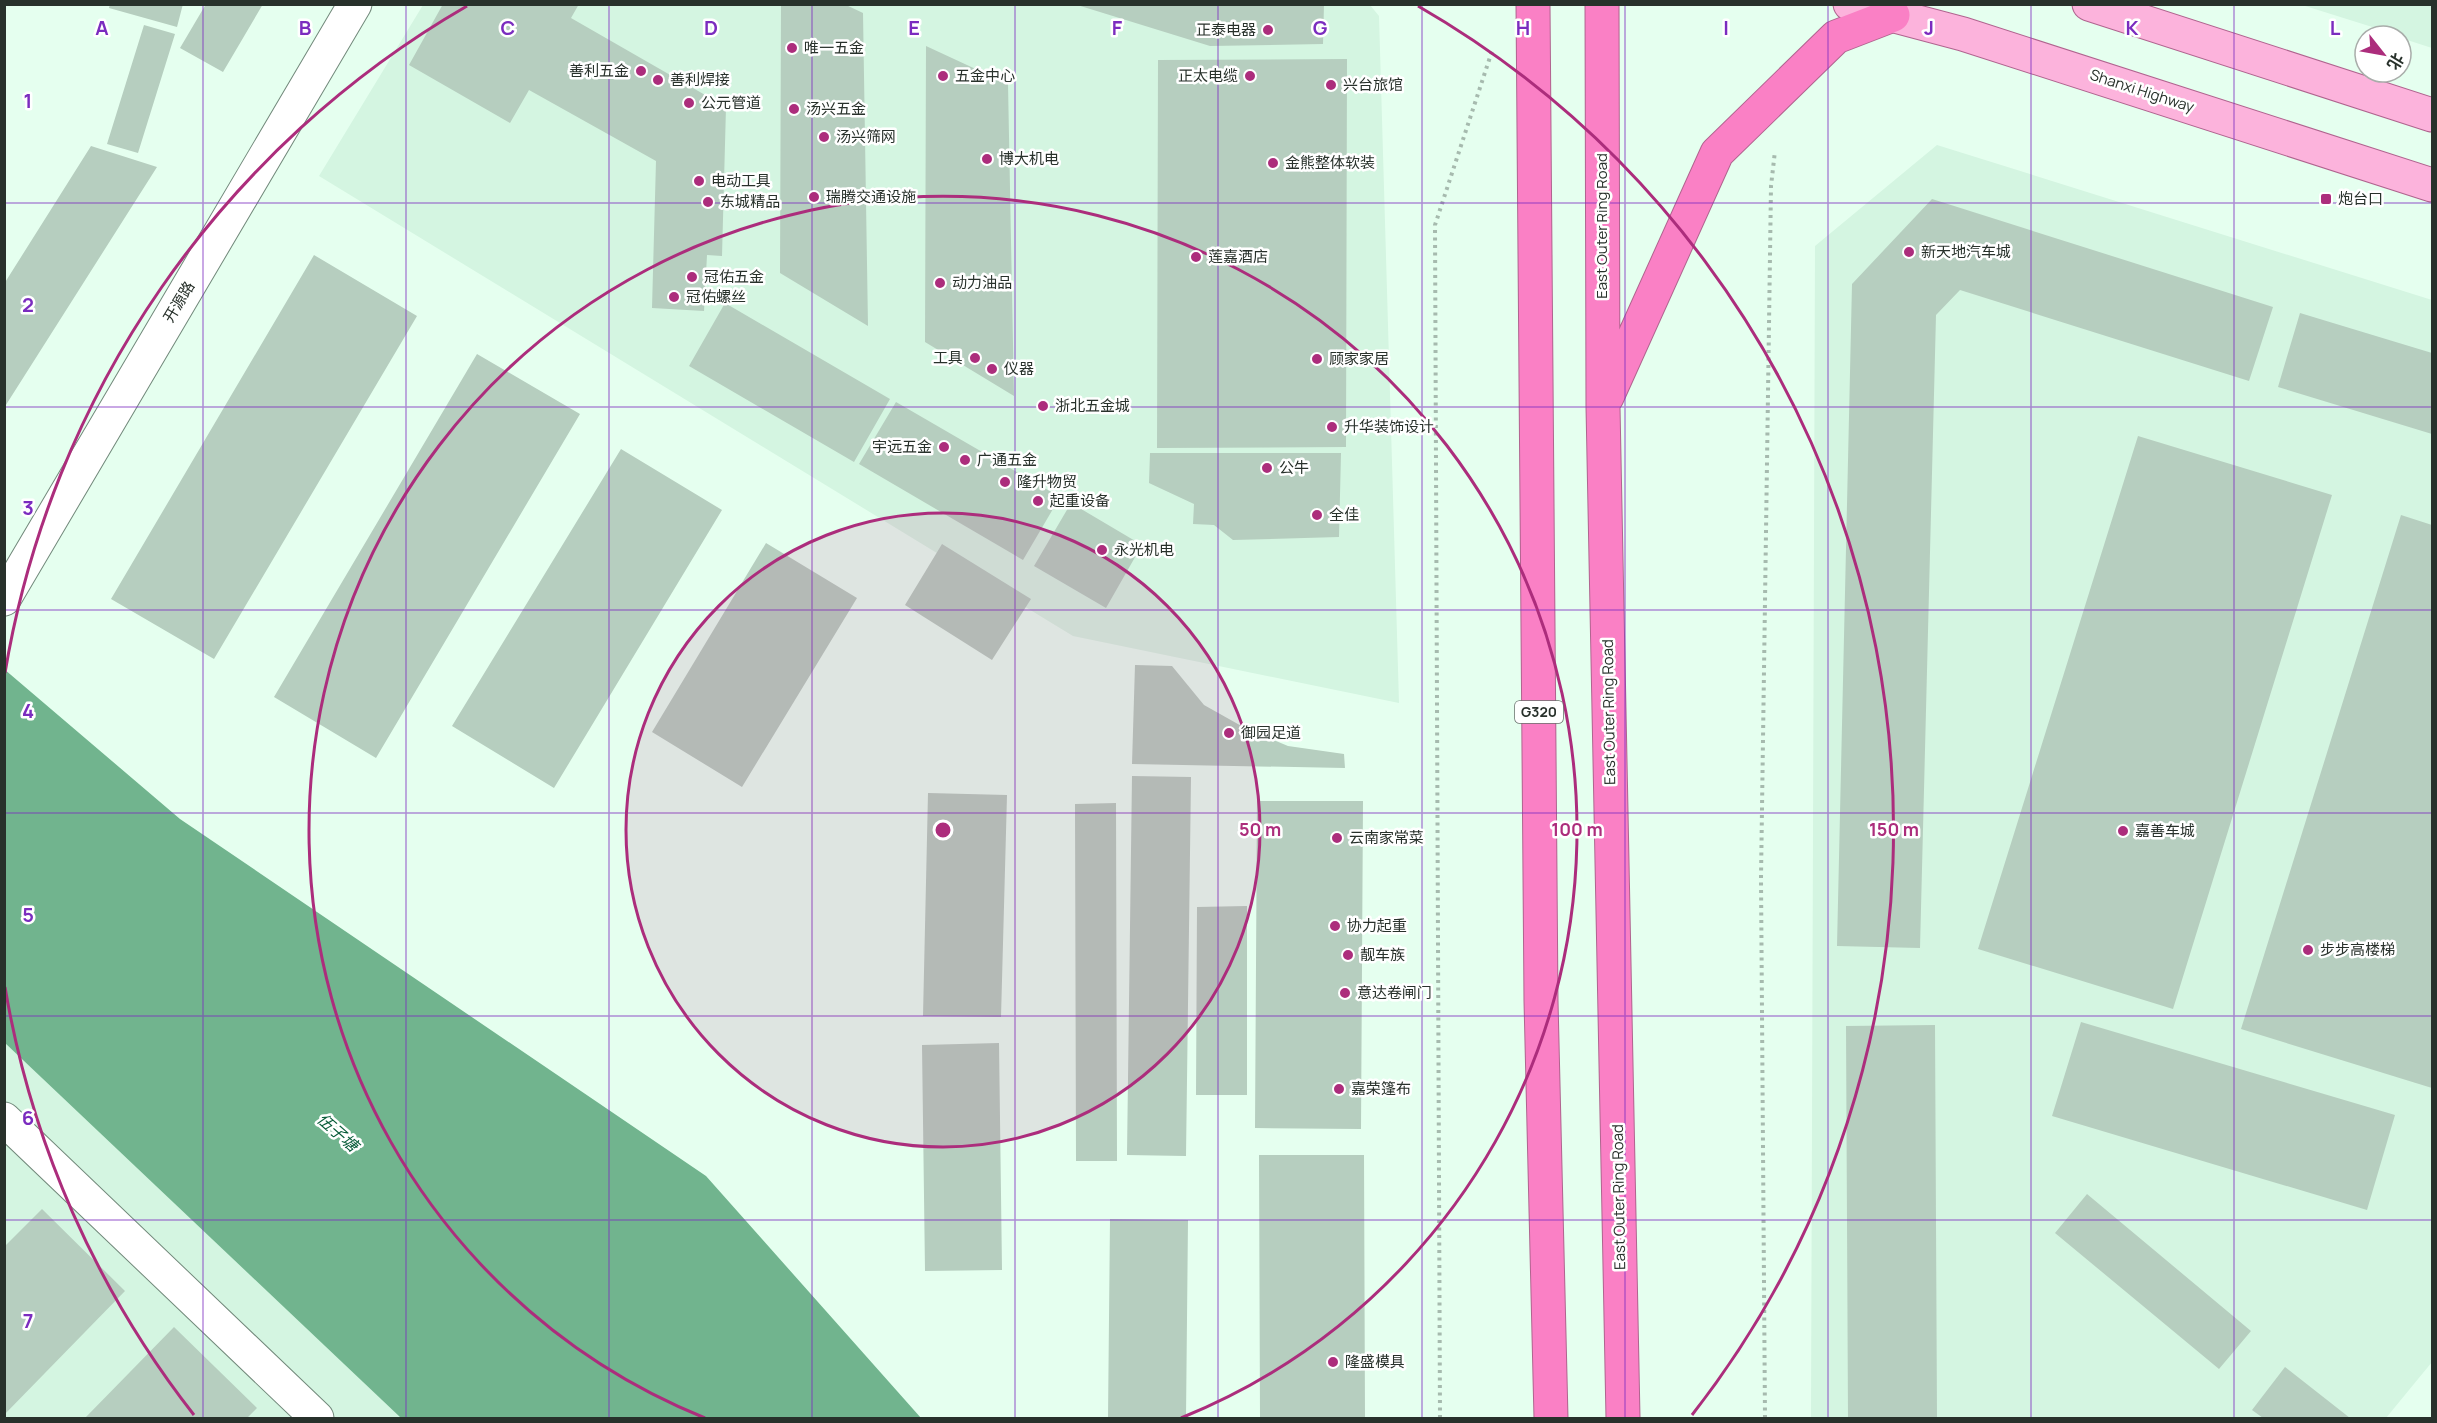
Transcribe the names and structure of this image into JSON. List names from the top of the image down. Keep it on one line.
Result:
{"streets":{"highway":["East Outer Ring Road","G320"],"main road":["Shanxi Highway"],"street":["开源路"]},"water":["伍子塘"],"places":{"other":["正泰电器","唯一五金","善利五金","五金中心","正太电缆","善利焊接","兴台旅馆","公元管道","汤兴五金","汤兴筛网","博大机电","金熊整体软装","电动工具","瑞腾交通设施","东城精品","新天地汽车城","莲嘉酒店","冠佑五金","动力油品","冠佑螺丝","工具","顾家家居","仪器","浙北五金城","升华装饰设计","宇远五金","广通五金","公牛","隆升物贸","起重设备","全佳","永光机电","御园足道","嘉善车城","云南家常菜","协力起重","步步高楼梯","靓车族","意达卷闸门","嘉荣篷布","隆盛模具"],"transit":["炮台口"]},"north":"bottom right","grid":{"columns":["A","B","C","D","E","F","G","H","I","J","K","L"],"rows":["1","2","3","4","5","6","7"]},"rings":["50 m","100 m","150 m"]}
